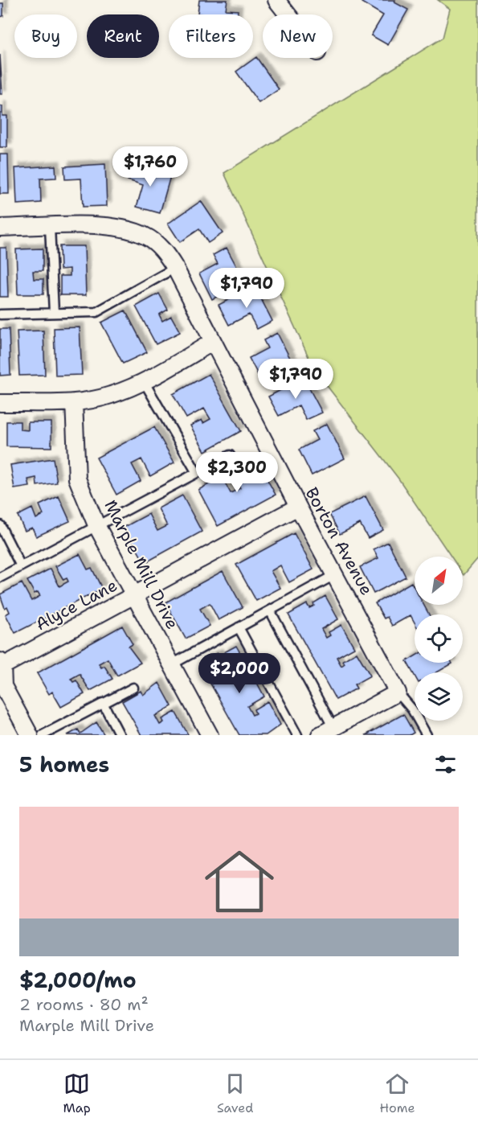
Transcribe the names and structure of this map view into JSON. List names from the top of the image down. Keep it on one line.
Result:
{"streets":{"street":["Borton Avenue","Marple Mill Drive","Alyce Lane"]},"crossings":[["Borton Avenue","Alyce Lane"],["Marple Mill Drive","Alyce Lane"]],"north":"top right","page":{"chip":["Buy","Rent","Filters","New"],"price":["$1,760","$1,790","$1,790","$2,300","$2,000"],"heading":"5 homes","list":[{"name":"$2,000/mo","note":"2 rooms · 80 m² · Marple Mill Drive"}],"tabs":["Map","Saved","Home"]}}
